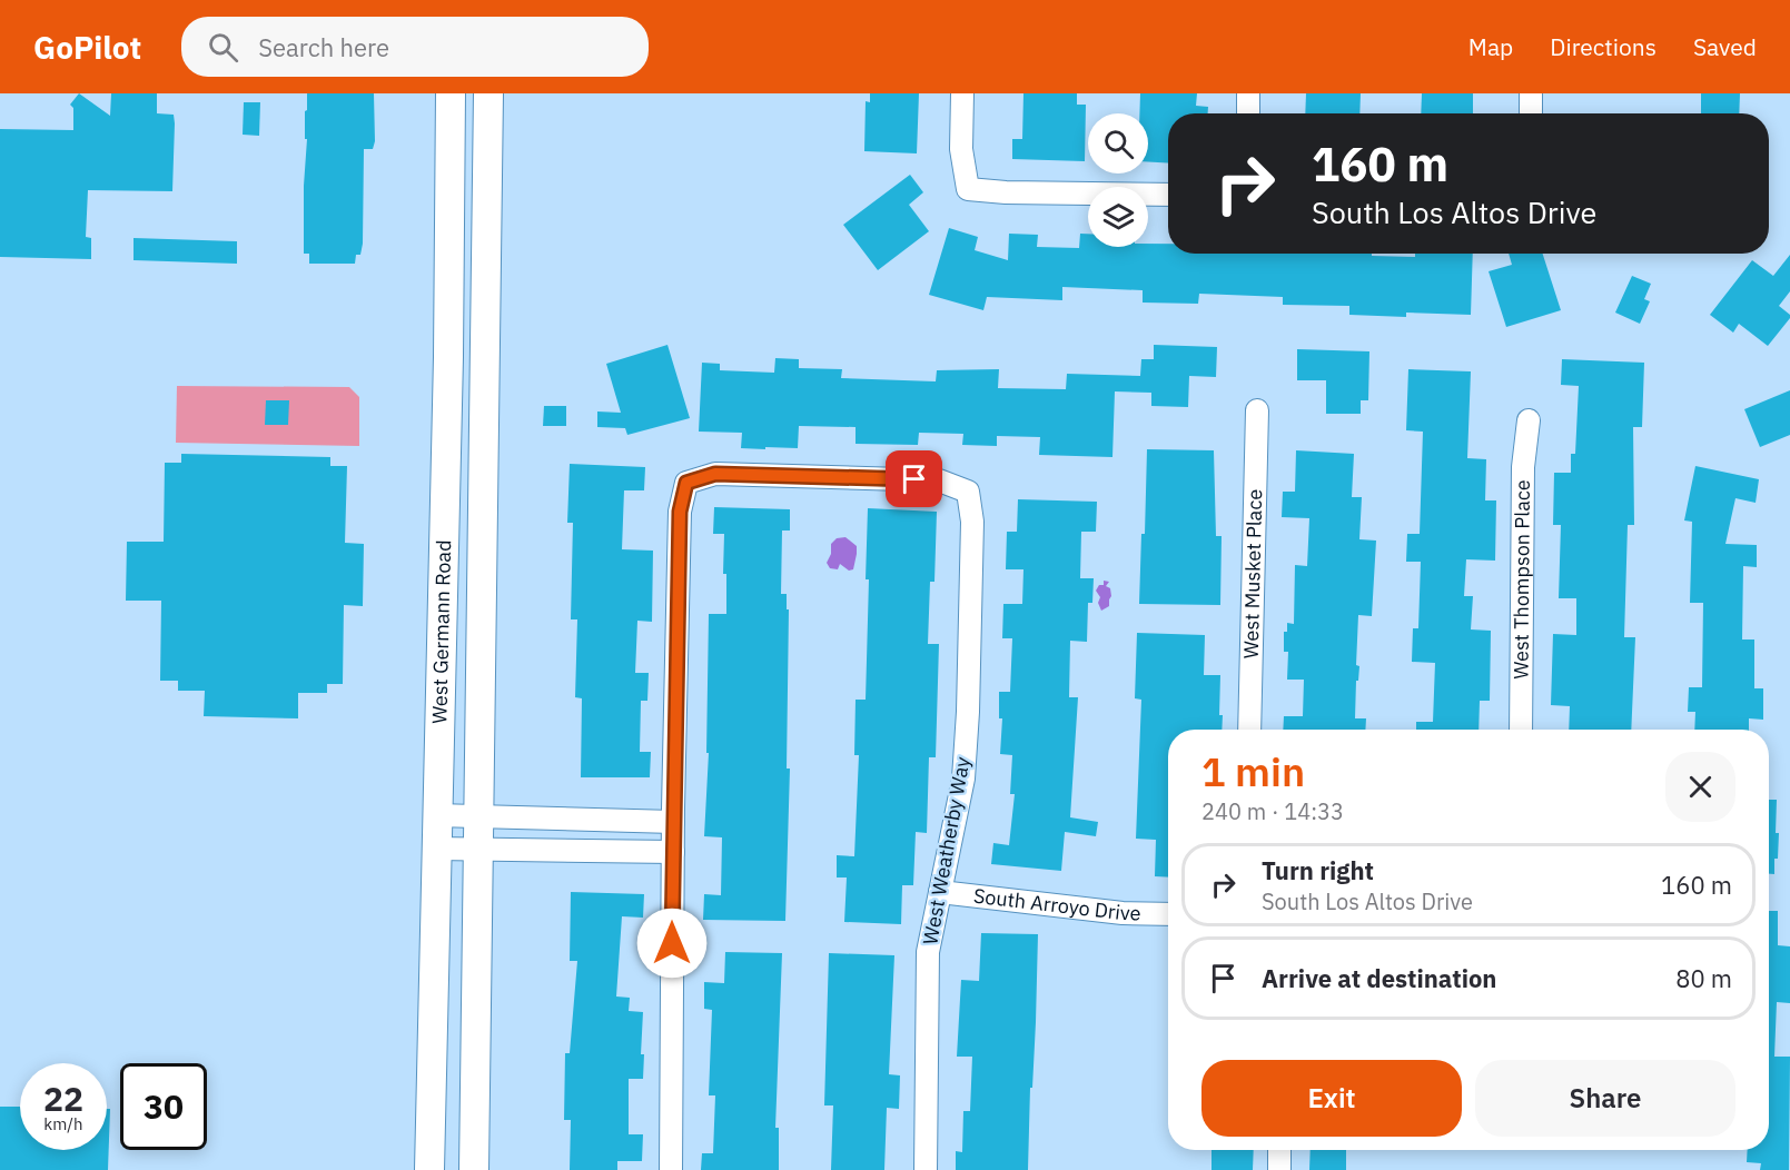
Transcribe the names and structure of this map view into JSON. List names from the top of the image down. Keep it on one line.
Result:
{"streets":{"main road":["West Germann Road"],"street":["West Musket Place","West Thompson Place","West Weatherby Way","South Arroyo Drive"]},"crossings":[["West Weatherby Way","South Arroyo Drive"]],"page":{"header":"GoPilot","search":"Search here","nav":["Map","Directions","Saved"],"turn":["160 m","South Los Altos Drive"],"heading":["1 min","240 m · 14:33"],"list":[{"name":"Turn right","note":"South Los Altos Drive","value":"160 m"},{"name":"Arrive at destination","value":"80 m"}],"buttons":["Exit","Share"],"speed":"22 km/h","limit":"30"}}
